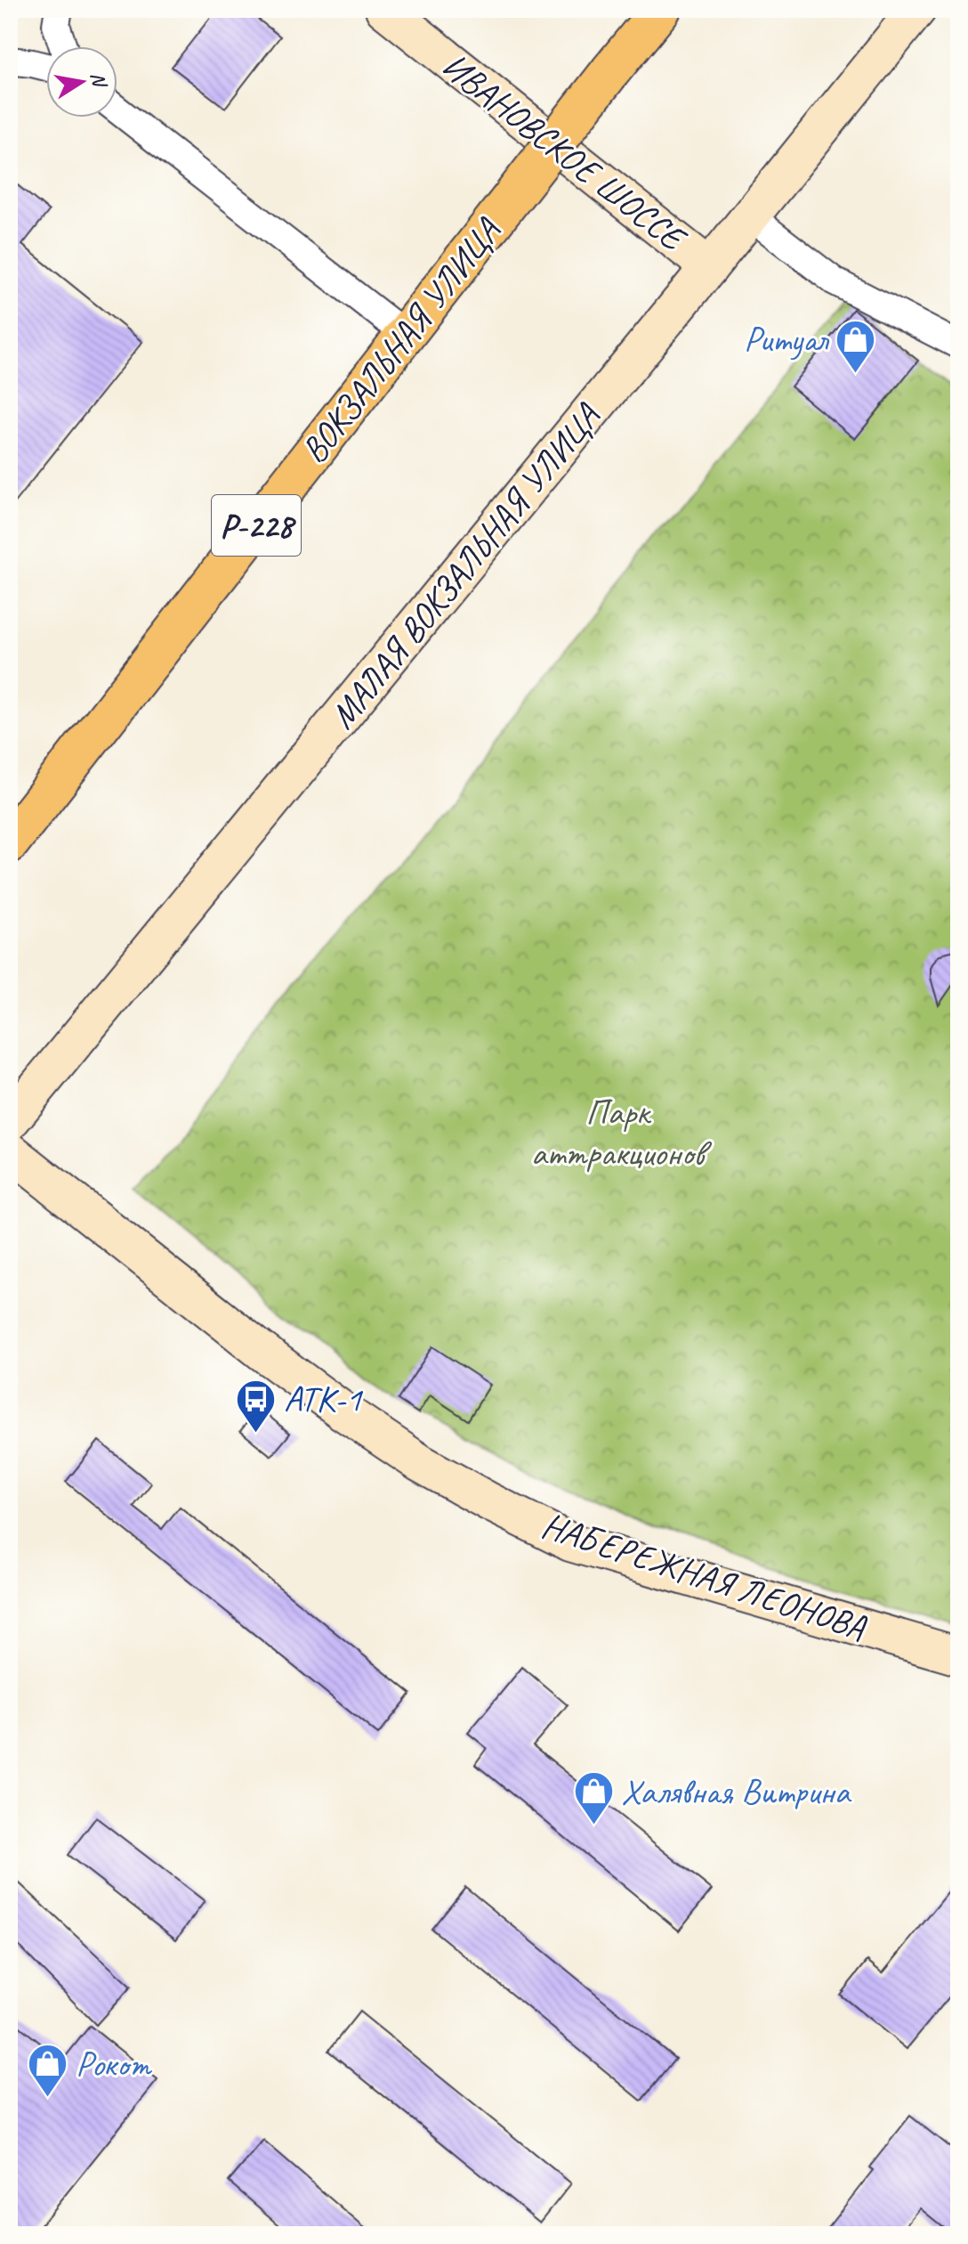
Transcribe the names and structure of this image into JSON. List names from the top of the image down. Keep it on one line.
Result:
{"streets":{"highway":["ВОКЗАЛЬНАЯ УЛИЦА","Р-228"],"main road":["ИВАНОВСКОЕ ШОССЕ","МАЛАЯ ВОКЗАЛЬНАЯ УЛИЦА","НАБЕРЕЖНАЯ ЛЕОНОВА"]},"crossings":[["ИВАНОВСКОЕ ШОССЕ","МАЛАЯ ВОКЗАЛЬНАЯ УЛИЦА"]],"parks":["Парк аттракционов"],"places":{"shop":["Ритуал","Халявная Витрина","Рокот"],"bus stop":["АТК-1"]},"north":"right"}
